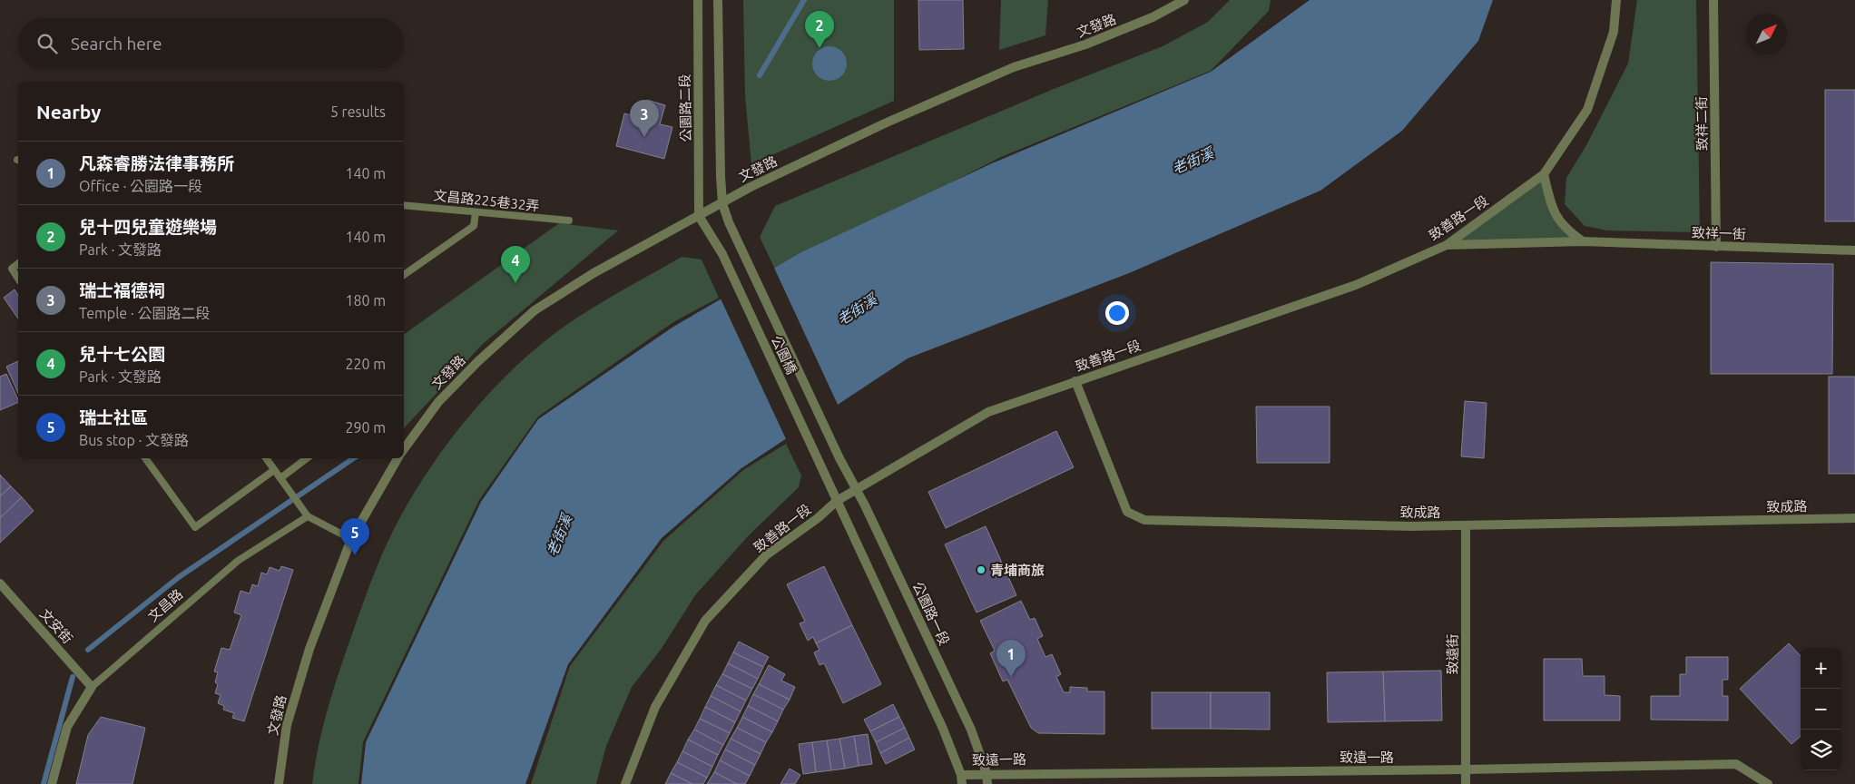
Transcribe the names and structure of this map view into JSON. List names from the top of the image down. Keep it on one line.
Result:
{"streets":{"street":["文發路","公園路二段","致祥二街","致善路一段","致祥一街","公園橋","致成路","文昌路","公園路一段","文安街","致遠街","致遠一路"],"lane":["文昌路225巷32弄"]},"crossings":[["文發路","公園路二段"],["文發路","公園橋"],["公園路二段","公園橋"],["致祥二街","致祥一街"],["致善路一段","致祥一街"],["致善路一段","公園橋"],["致善路一段","致成路"],["致善路一段","公園路一段"],["公園橋","公園路一段"],["致成路","致遠街"],["文昌路","文安街"],["公園路一段","致遠一路"],["致遠街","致遠一路"]],"water":["老街溪"],"places":["青埔商旅"],"north":"top right","page":{"pins":["2","3","4","5","1"],"search":"Search here","heading":["Nearby","5 results"],"list":[{"mark":"1","name":"凡森睿勝法律事務所","note":"Office · 公園路一段","value":"140 m"},{"mark":"2","name":"兒十四兒童遊樂場","note":"Park · 文發路","value":"140 m"},{"mark":"3","name":"瑞士福德祠","note":"Temple · 公園路二段","value":"180 m"},{"mark":"4","name":"兒十七公園","note":"Park · 文發路","value":"220 m"},{"mark":"5","name":"瑞士社區","note":"Bus stop · 文發路","value":"290 m"}],"map_buttons":["+","−"]}}
